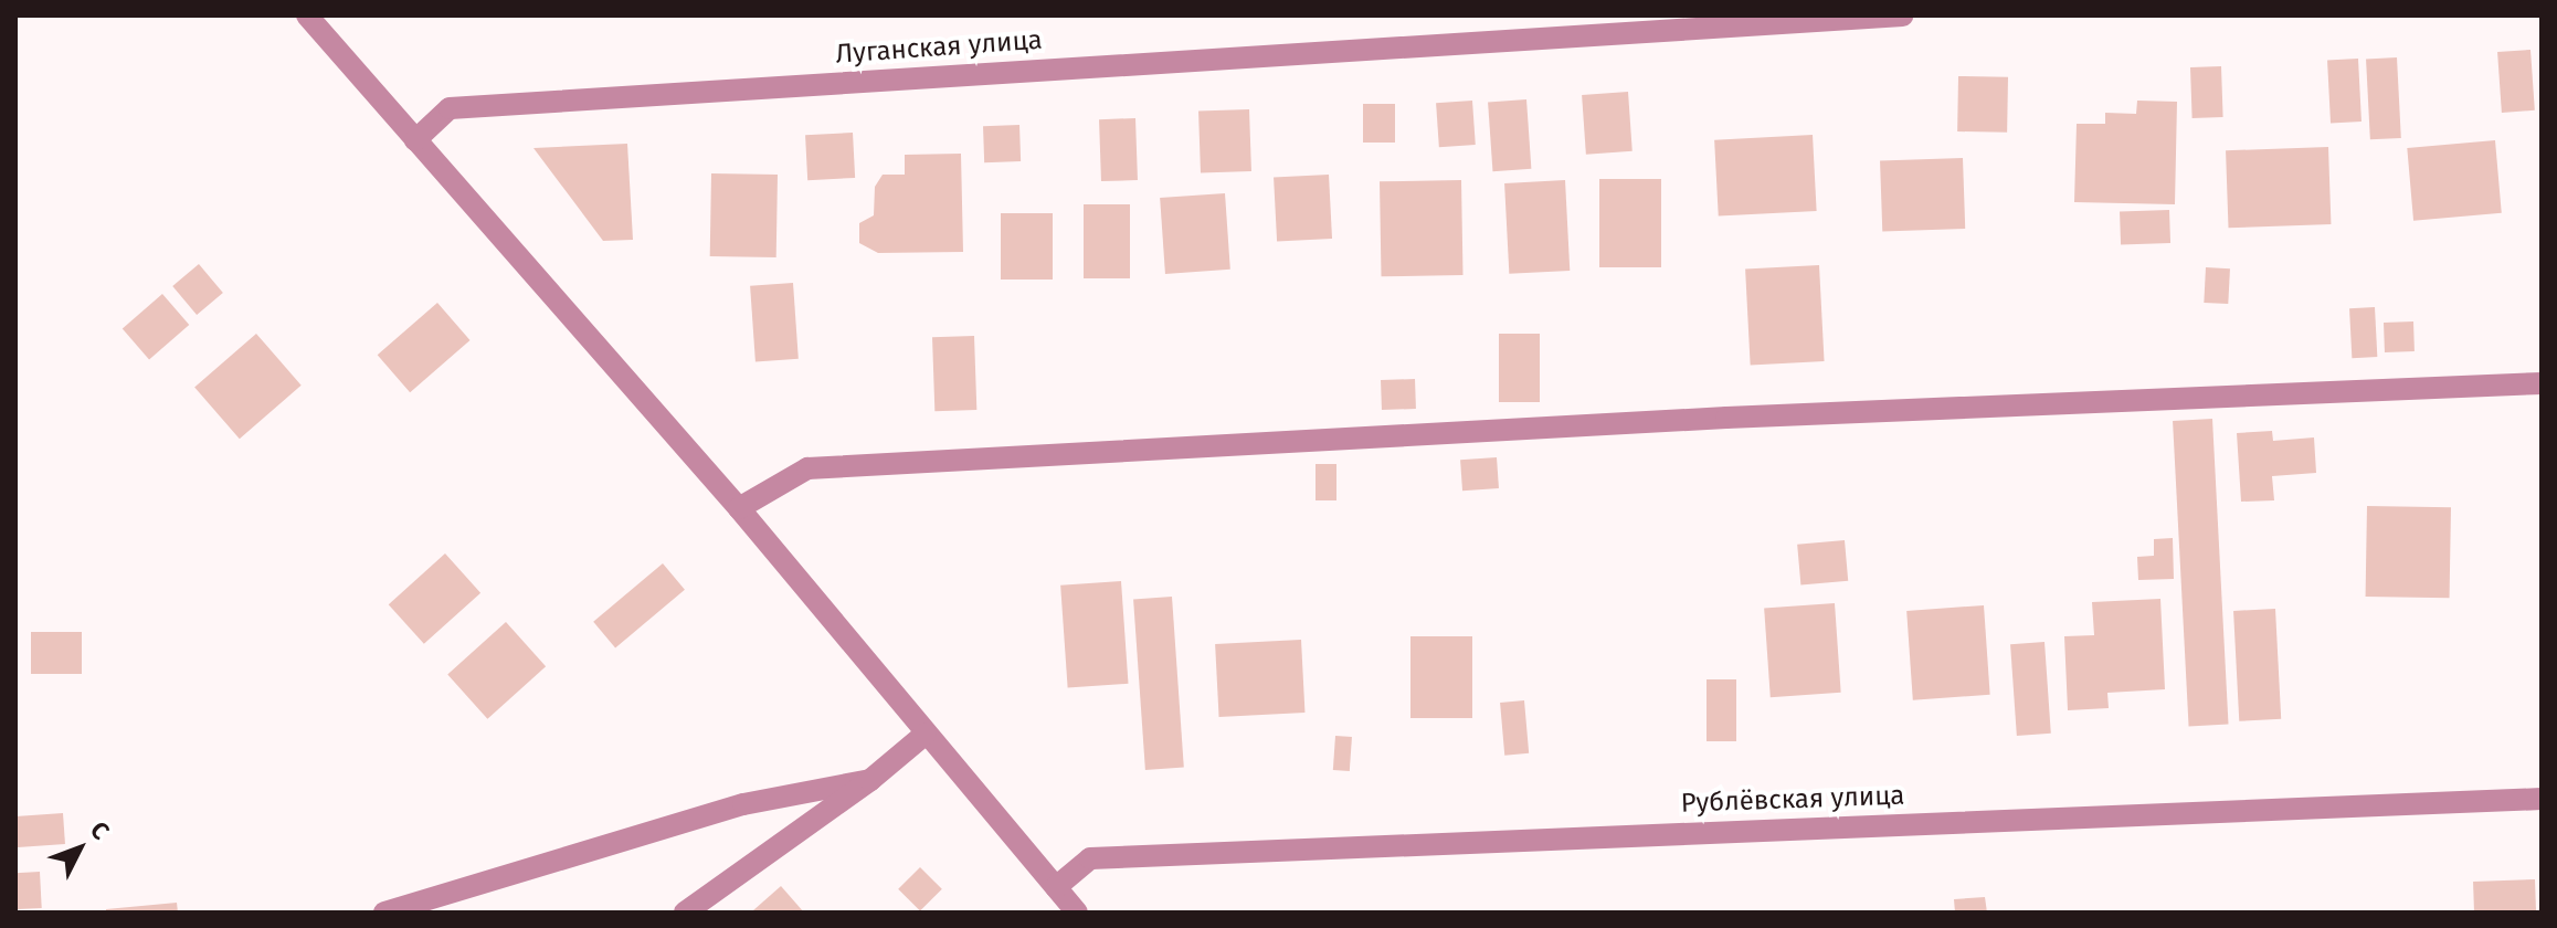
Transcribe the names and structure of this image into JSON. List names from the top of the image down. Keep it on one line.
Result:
{"streets":{"street":["Луганская улица","Рублёвская улица"]},"north":"top right"}
